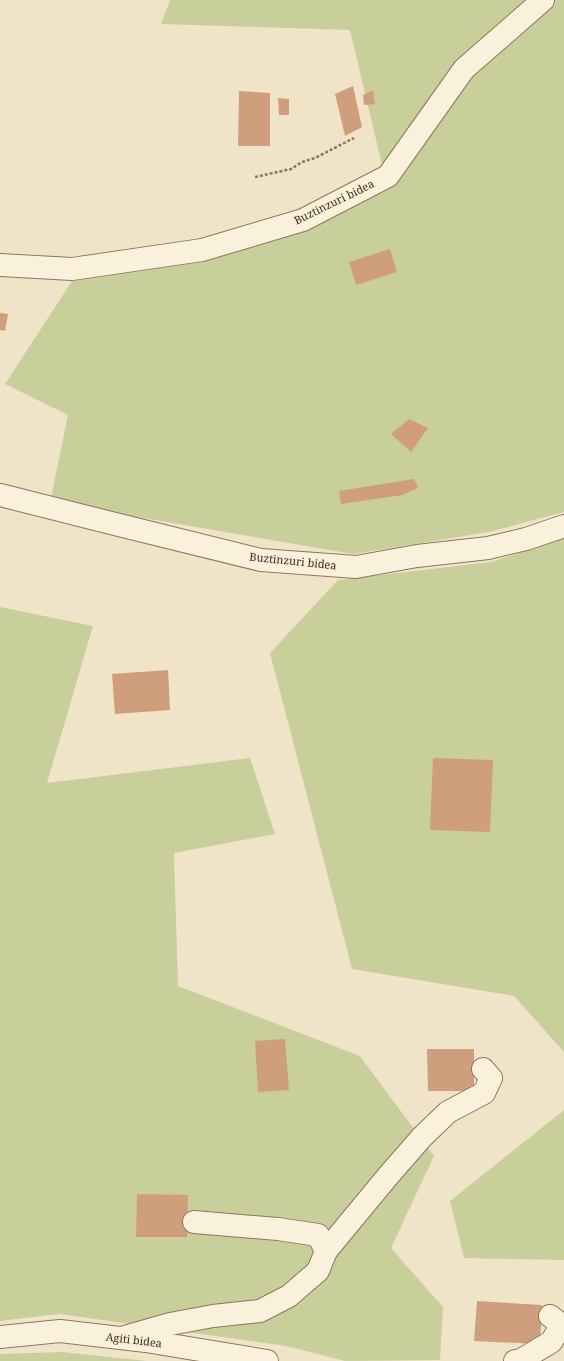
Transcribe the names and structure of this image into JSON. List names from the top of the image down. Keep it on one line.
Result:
{"streets":{"street":["Buztinzuri bidea","Agiti bidea"]}}
